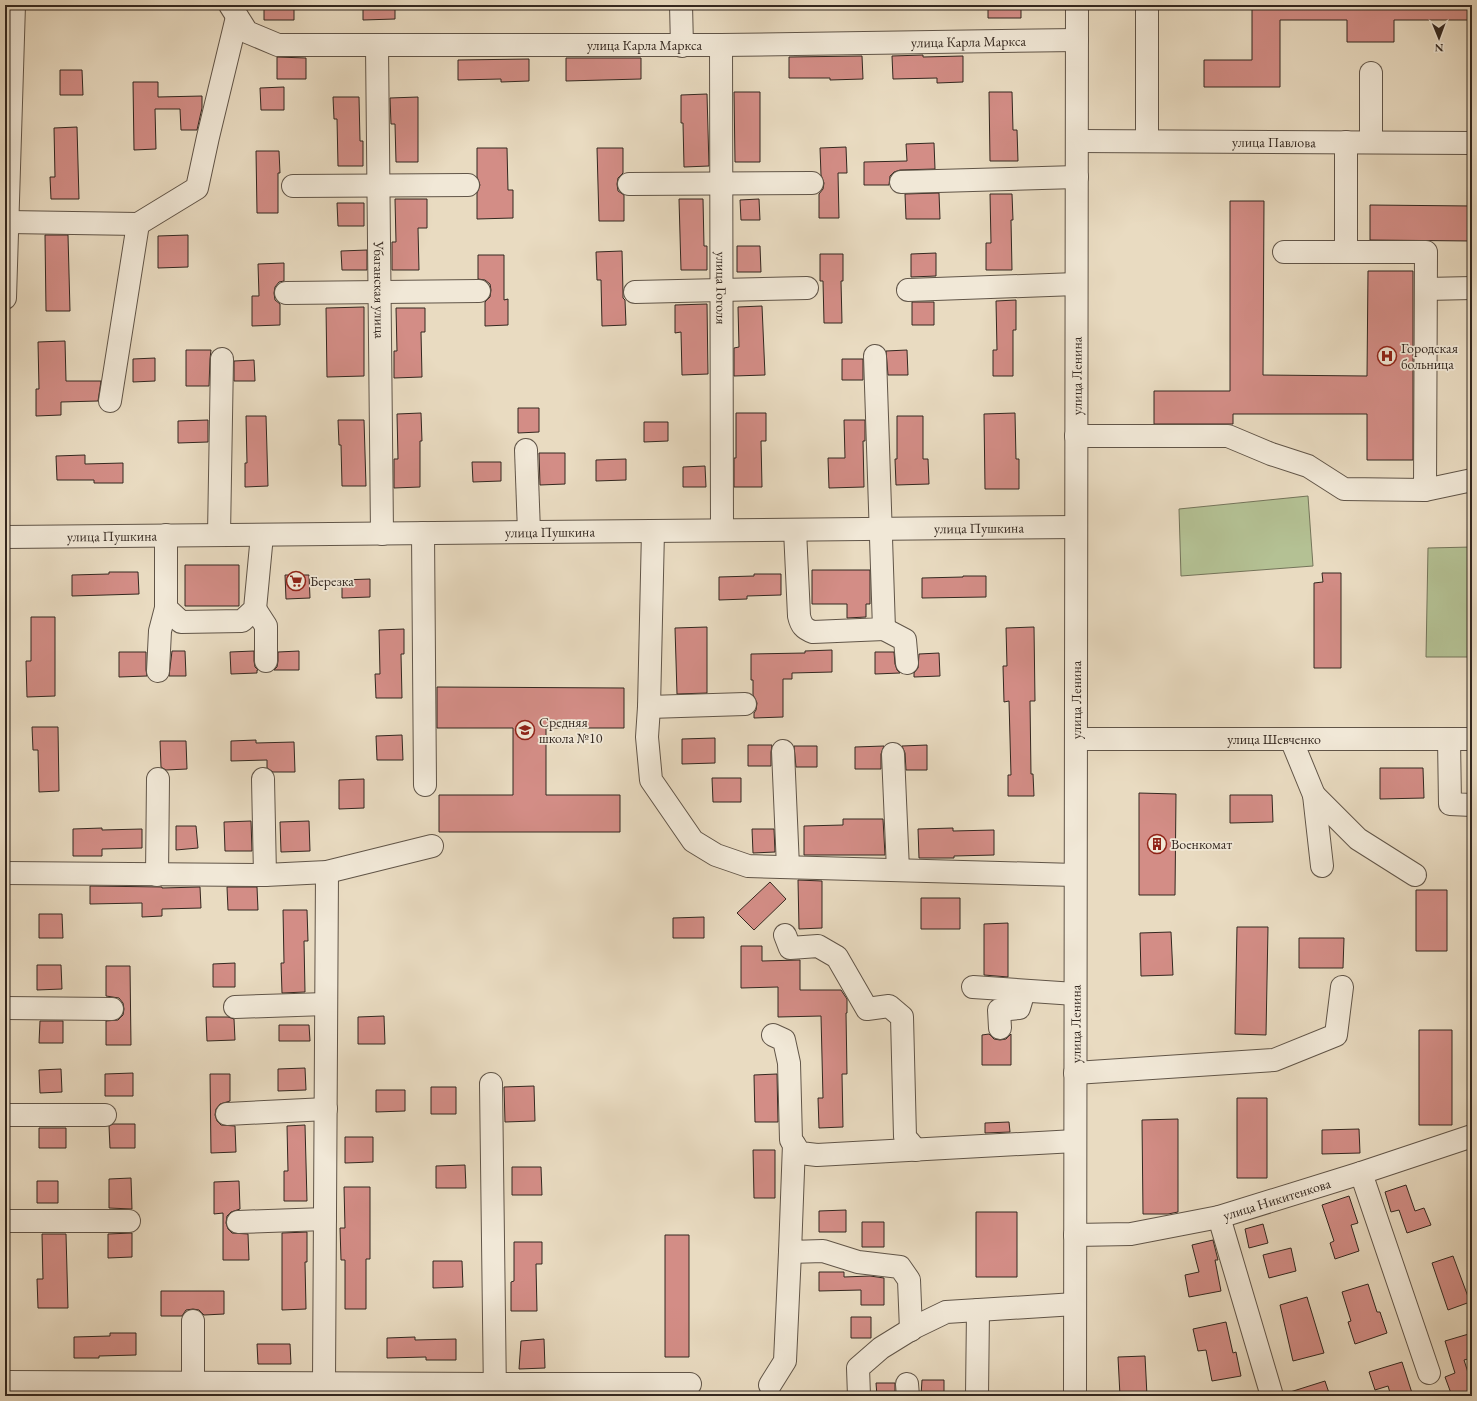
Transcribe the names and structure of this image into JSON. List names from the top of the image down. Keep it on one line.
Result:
{"streets":{"street":["улица Карла Маркса","улица Павлова","улица Гоголя","Убаганская улица","улица Ленина","улица Пушкина","улица Шевченко","улица Никитенкова"]},"crossings":[["улица Карла Маркса","улица Гоголя"],["улица Карла Маркса","Убаганская улица"],["улица Карла Маркса","улица Ленина"],["улица Павлова","улица Ленина"],["улица Гоголя","улица Пушкина"],["Убаганская улица","улица Пушкина"],["улица Ленина","улица Пушкина"],["улица Ленина","улица Шевченко"],["улица Ленина","улица Никитенкова"]],"places":{"hospital":["Городская больница"],"supermarket":["Березка"],"school or university":["Средняя школа №10"],"building":["Военкомат"]},"north":"bottom"}
